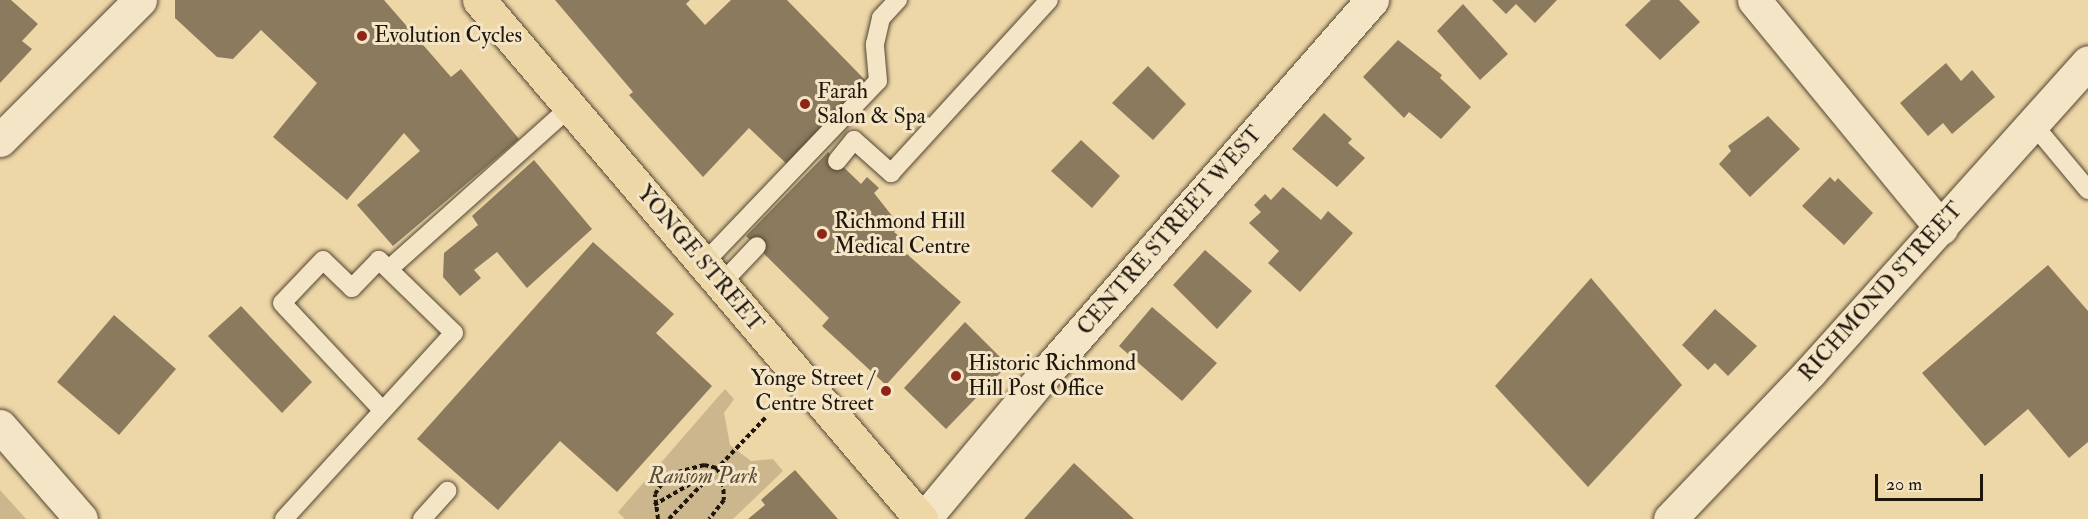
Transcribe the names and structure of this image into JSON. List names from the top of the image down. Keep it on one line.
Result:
{"streets":{"main road":["YONGE STREET"],"street":["CENTRE STREET WEST","RICHMOND STREET"]},"crossings":[["CENTRE STREET WEST","YONGE STREET"]],"parks":["Ransom Park"],"places":["Evolution Cycles","Farah Salon & Spa","Richmond Hill Medical Centre","Historic Richmond Hill Post Office","Yonge Street / Centre Street"],"scale_bar":"20 m"}
